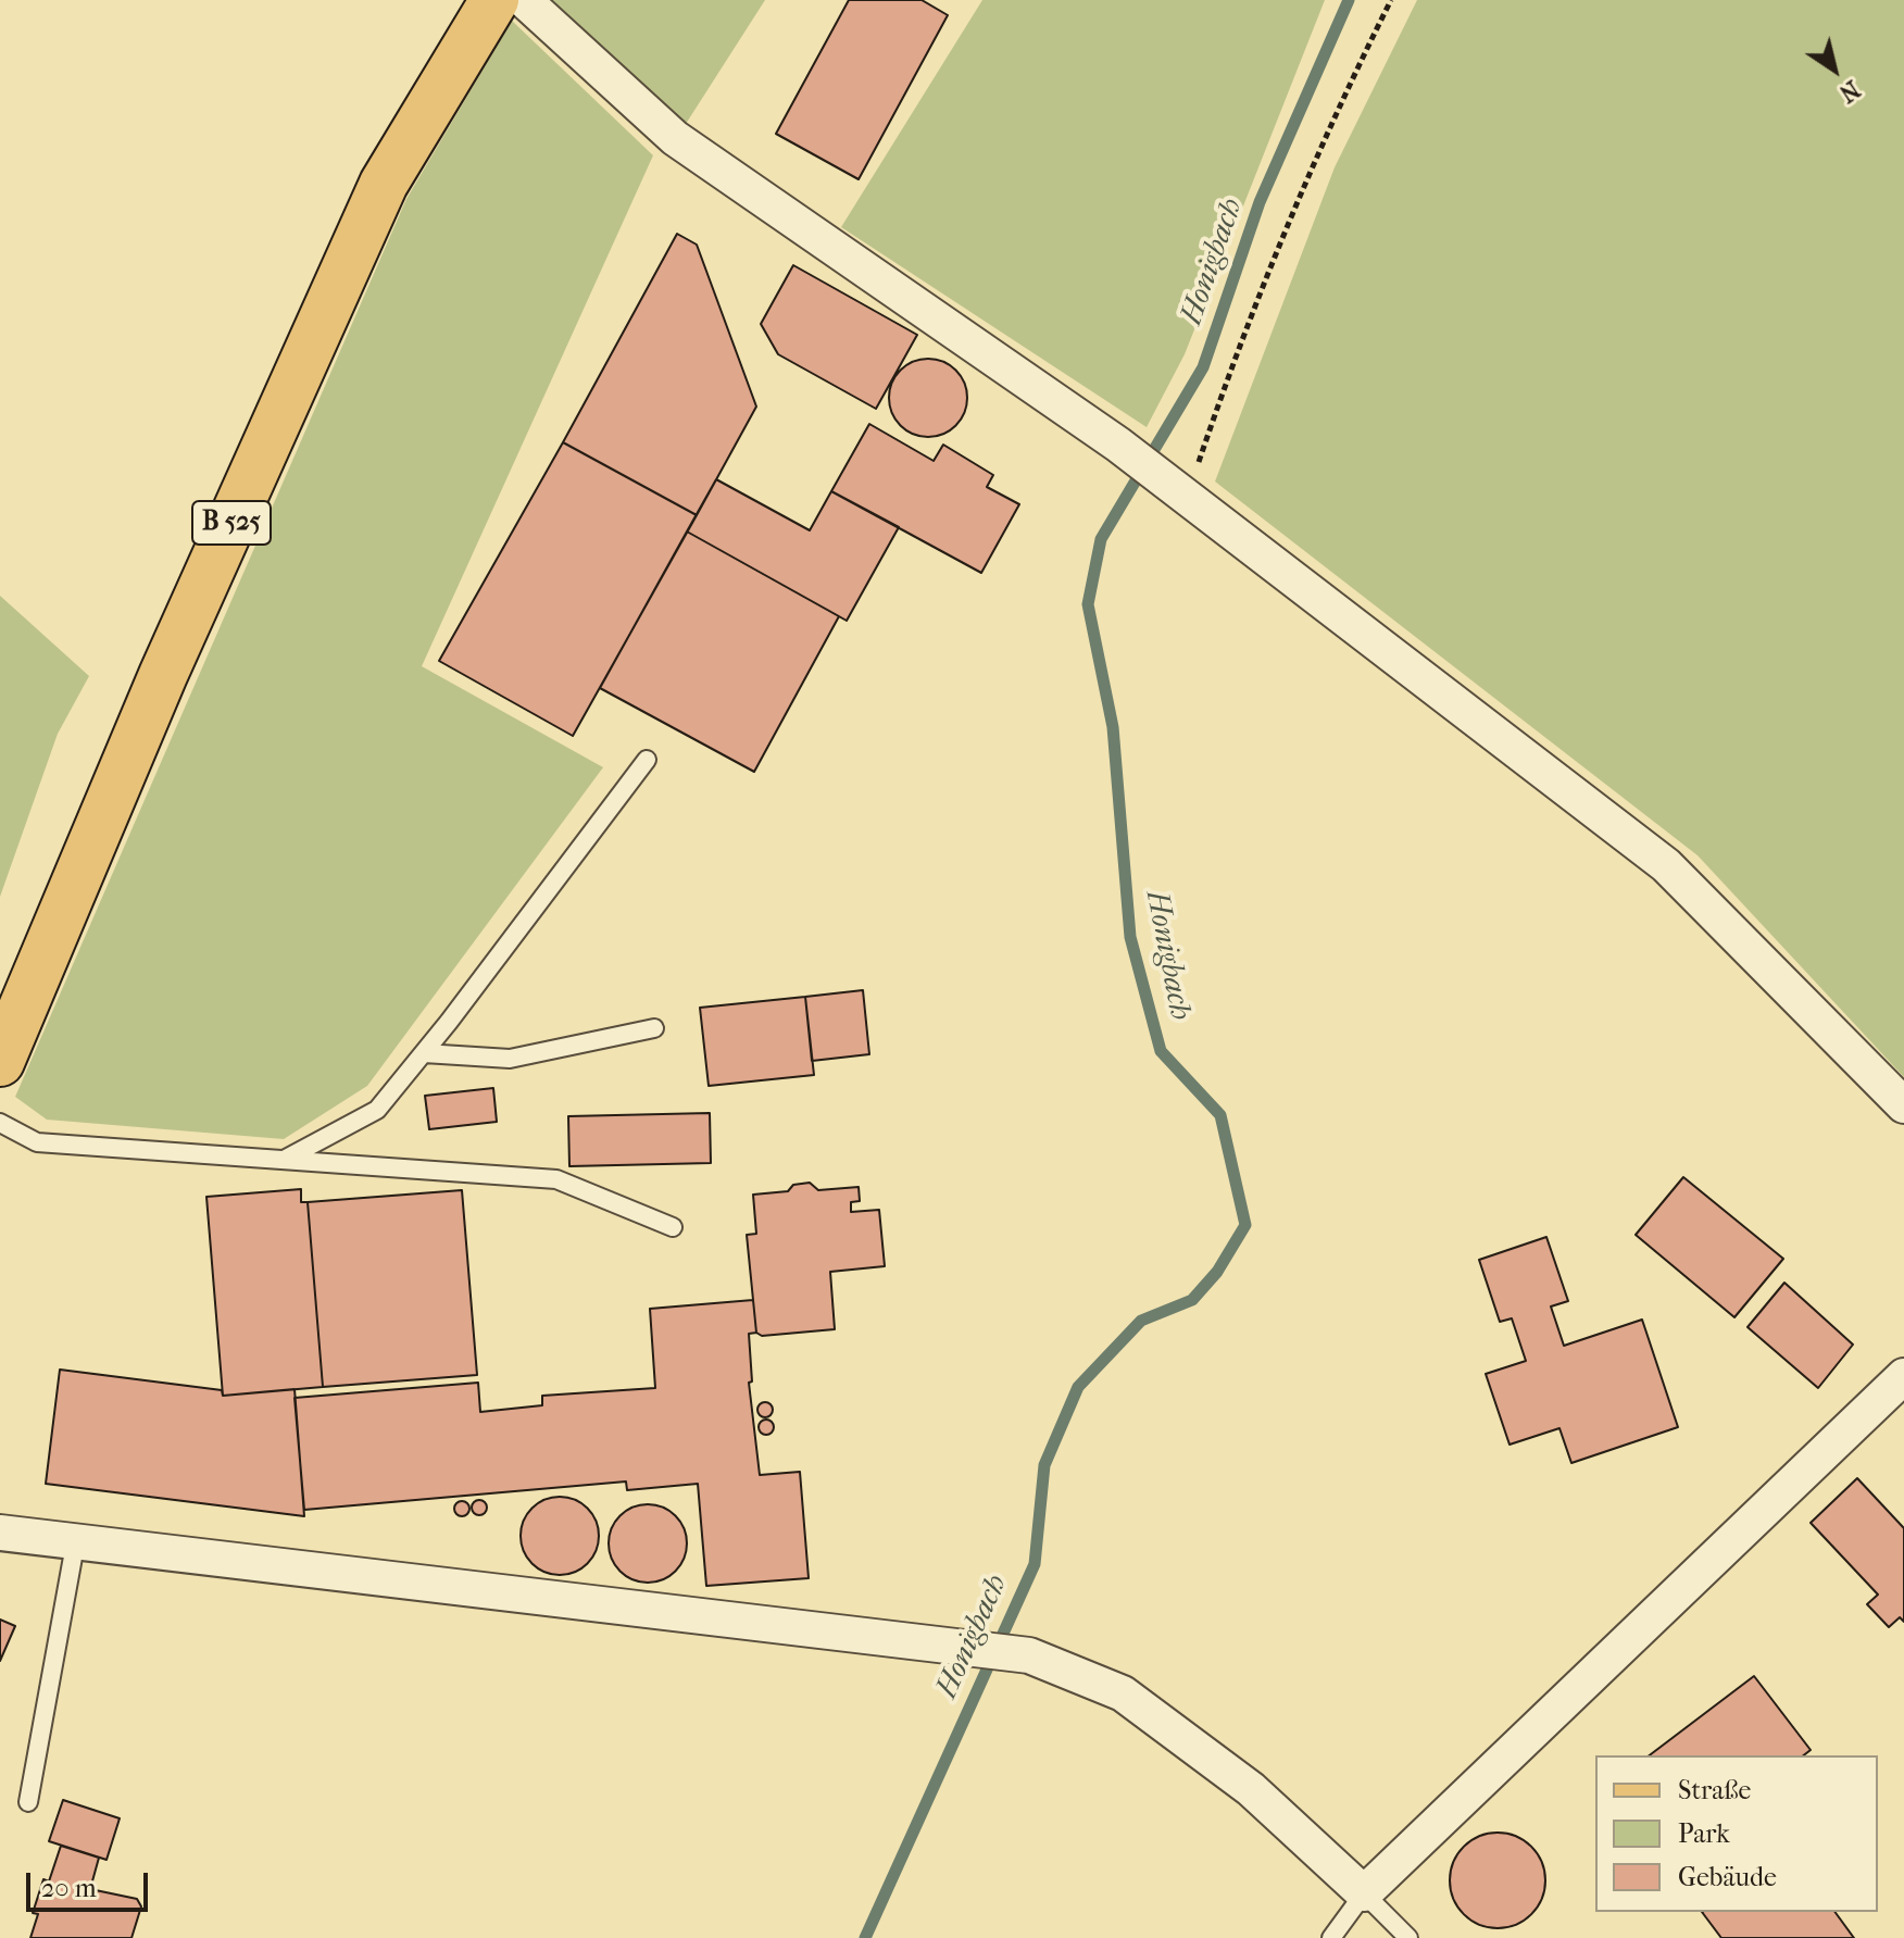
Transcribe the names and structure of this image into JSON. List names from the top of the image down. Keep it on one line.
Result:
{"streets":{"main road":["B 525"]},"water":["Honigbach"],"legend":["Straße","Park","Gebäude"],"scale_bar":"20 m","north":"bottom right"}
